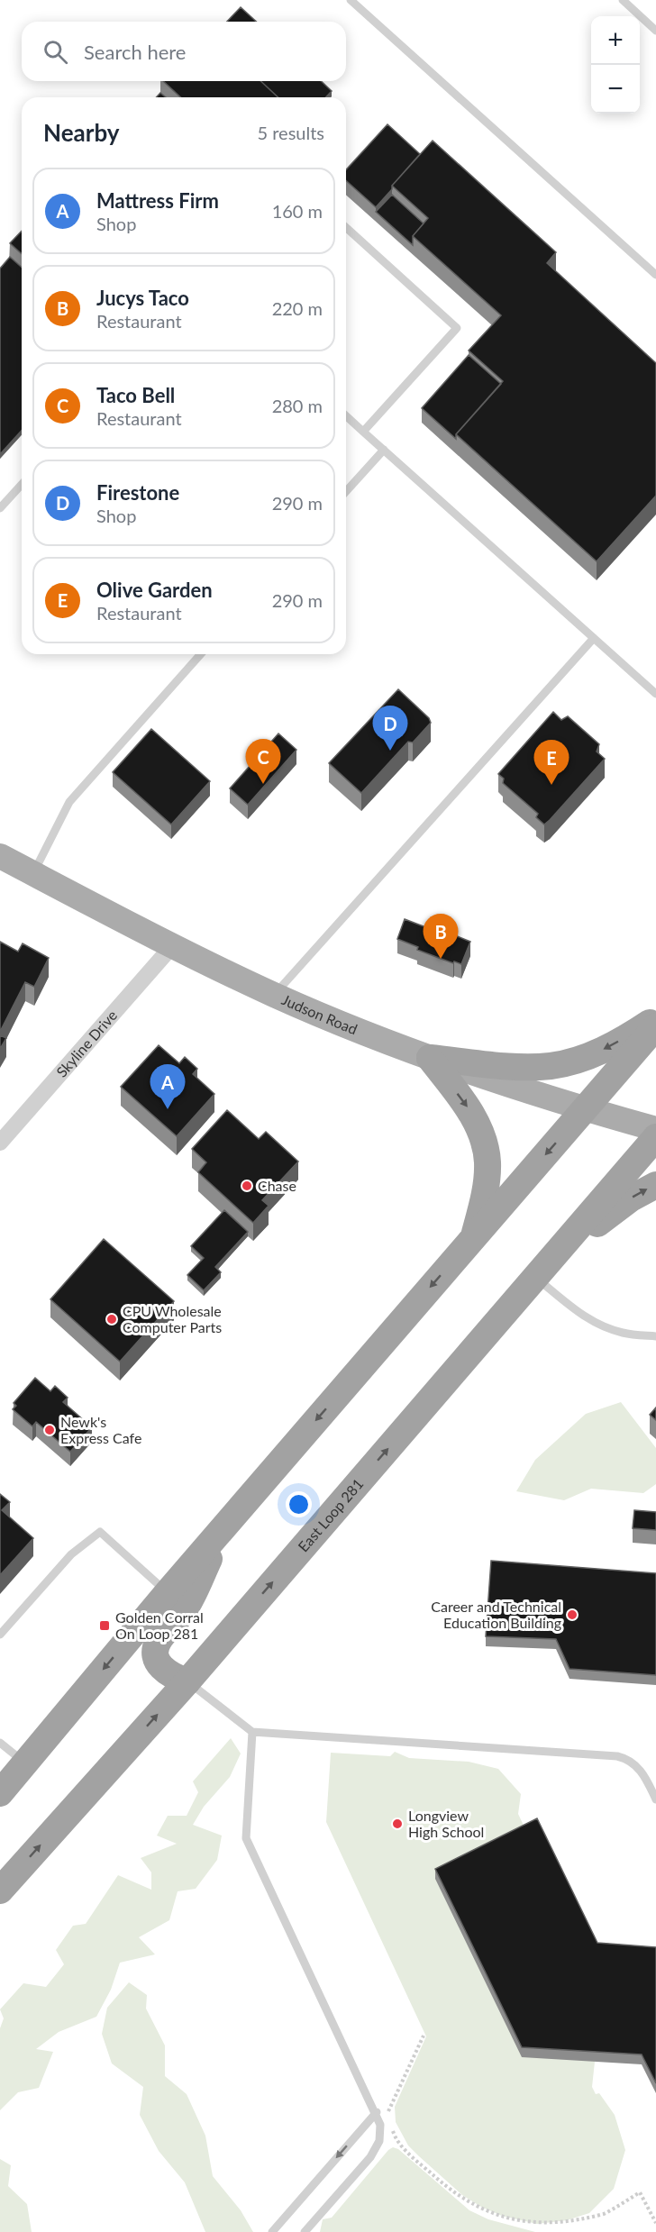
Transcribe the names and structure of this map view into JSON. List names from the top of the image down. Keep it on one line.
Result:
{"streets":{"highway":["East Loop 281"],"main road":["Judson Road"],"street":["Skyline Drive"]},"crossings":[["Judson Road","Skyline Drive"]],"places":{"other":["Chase","CPU Wholesale Computer Parts","Newk's Express Cafe","Career and Technical Education Building","Longview High School"],"transit":["Golden Corral On Loop 281"]},"page":{"map_buttons":["+","−"],"search":"Search here","heading":["Nearby","5 results"],"list":[{"mark":"A","name":"Mattress Firm","note":"Shop","value":"160 m"},{"mark":"B","name":"Jucys Taco","note":"Restaurant","value":"220 m"},{"mark":"C","name":"Taco Bell","note":"Restaurant","value":"280 m"},{"mark":"D","name":"Firestone","note":"Shop","value":"290 m"},{"mark":"E","name":"Olive Garden","note":"Restaurant","value":"290 m"}],"pins":["D","C","E","B","A"]}}
